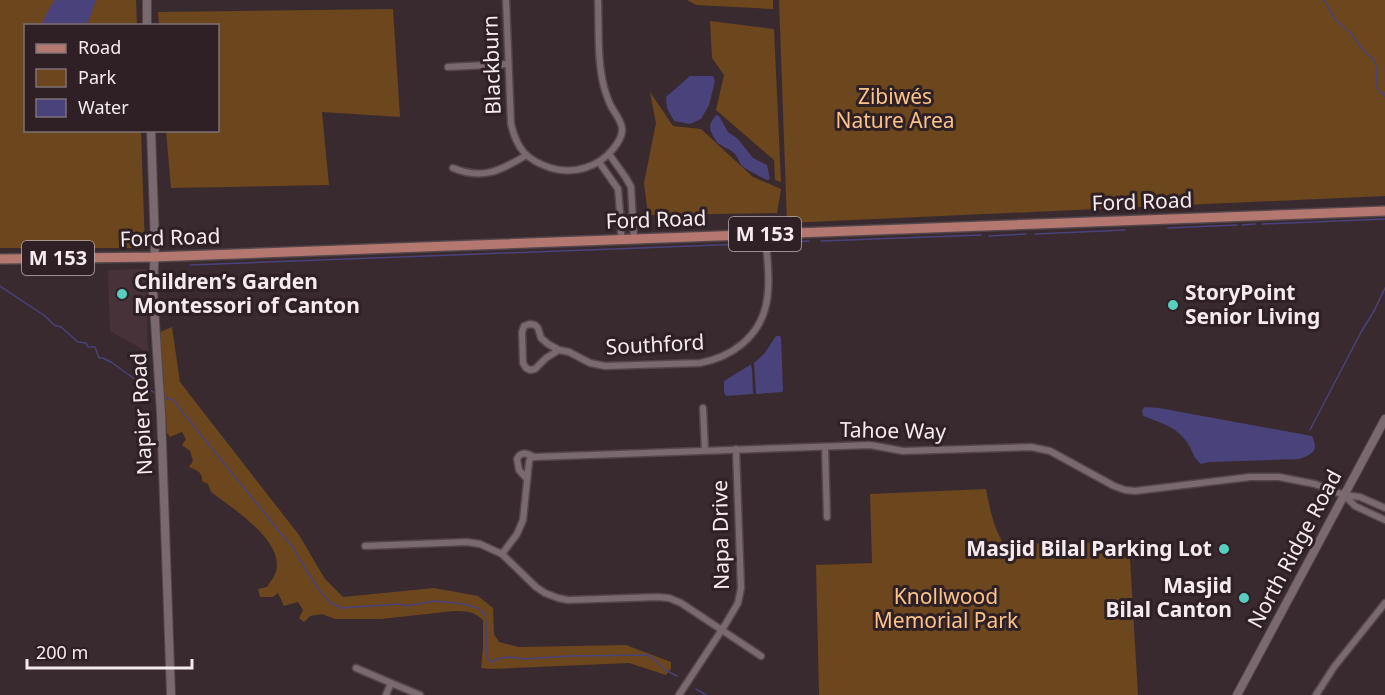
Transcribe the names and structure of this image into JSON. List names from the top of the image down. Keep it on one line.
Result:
{"streets":{"main road":["Ford Road","M 153"],"street":["Blackburn","Southford","Napier Road","Tahoe Way","Napa Drive","North Ridge Road"]},"crossings":[["Ford Road","Southford"],["Ford Road","Napier Road"],["Tahoe Way","Napa Drive"],["Tahoe Way","North Ridge Road"]],"parks":["Zibiwés Nature Area","Knollwood Memorial Park"],"places":["Children’s Garden Montessori of Canton","StoryPoint Senior Living","Masjid Bilal Parking Lot","Masjid Bilal Canton"],"legend":["Road","Park","Water"],"scale_bar":"200 m"}
